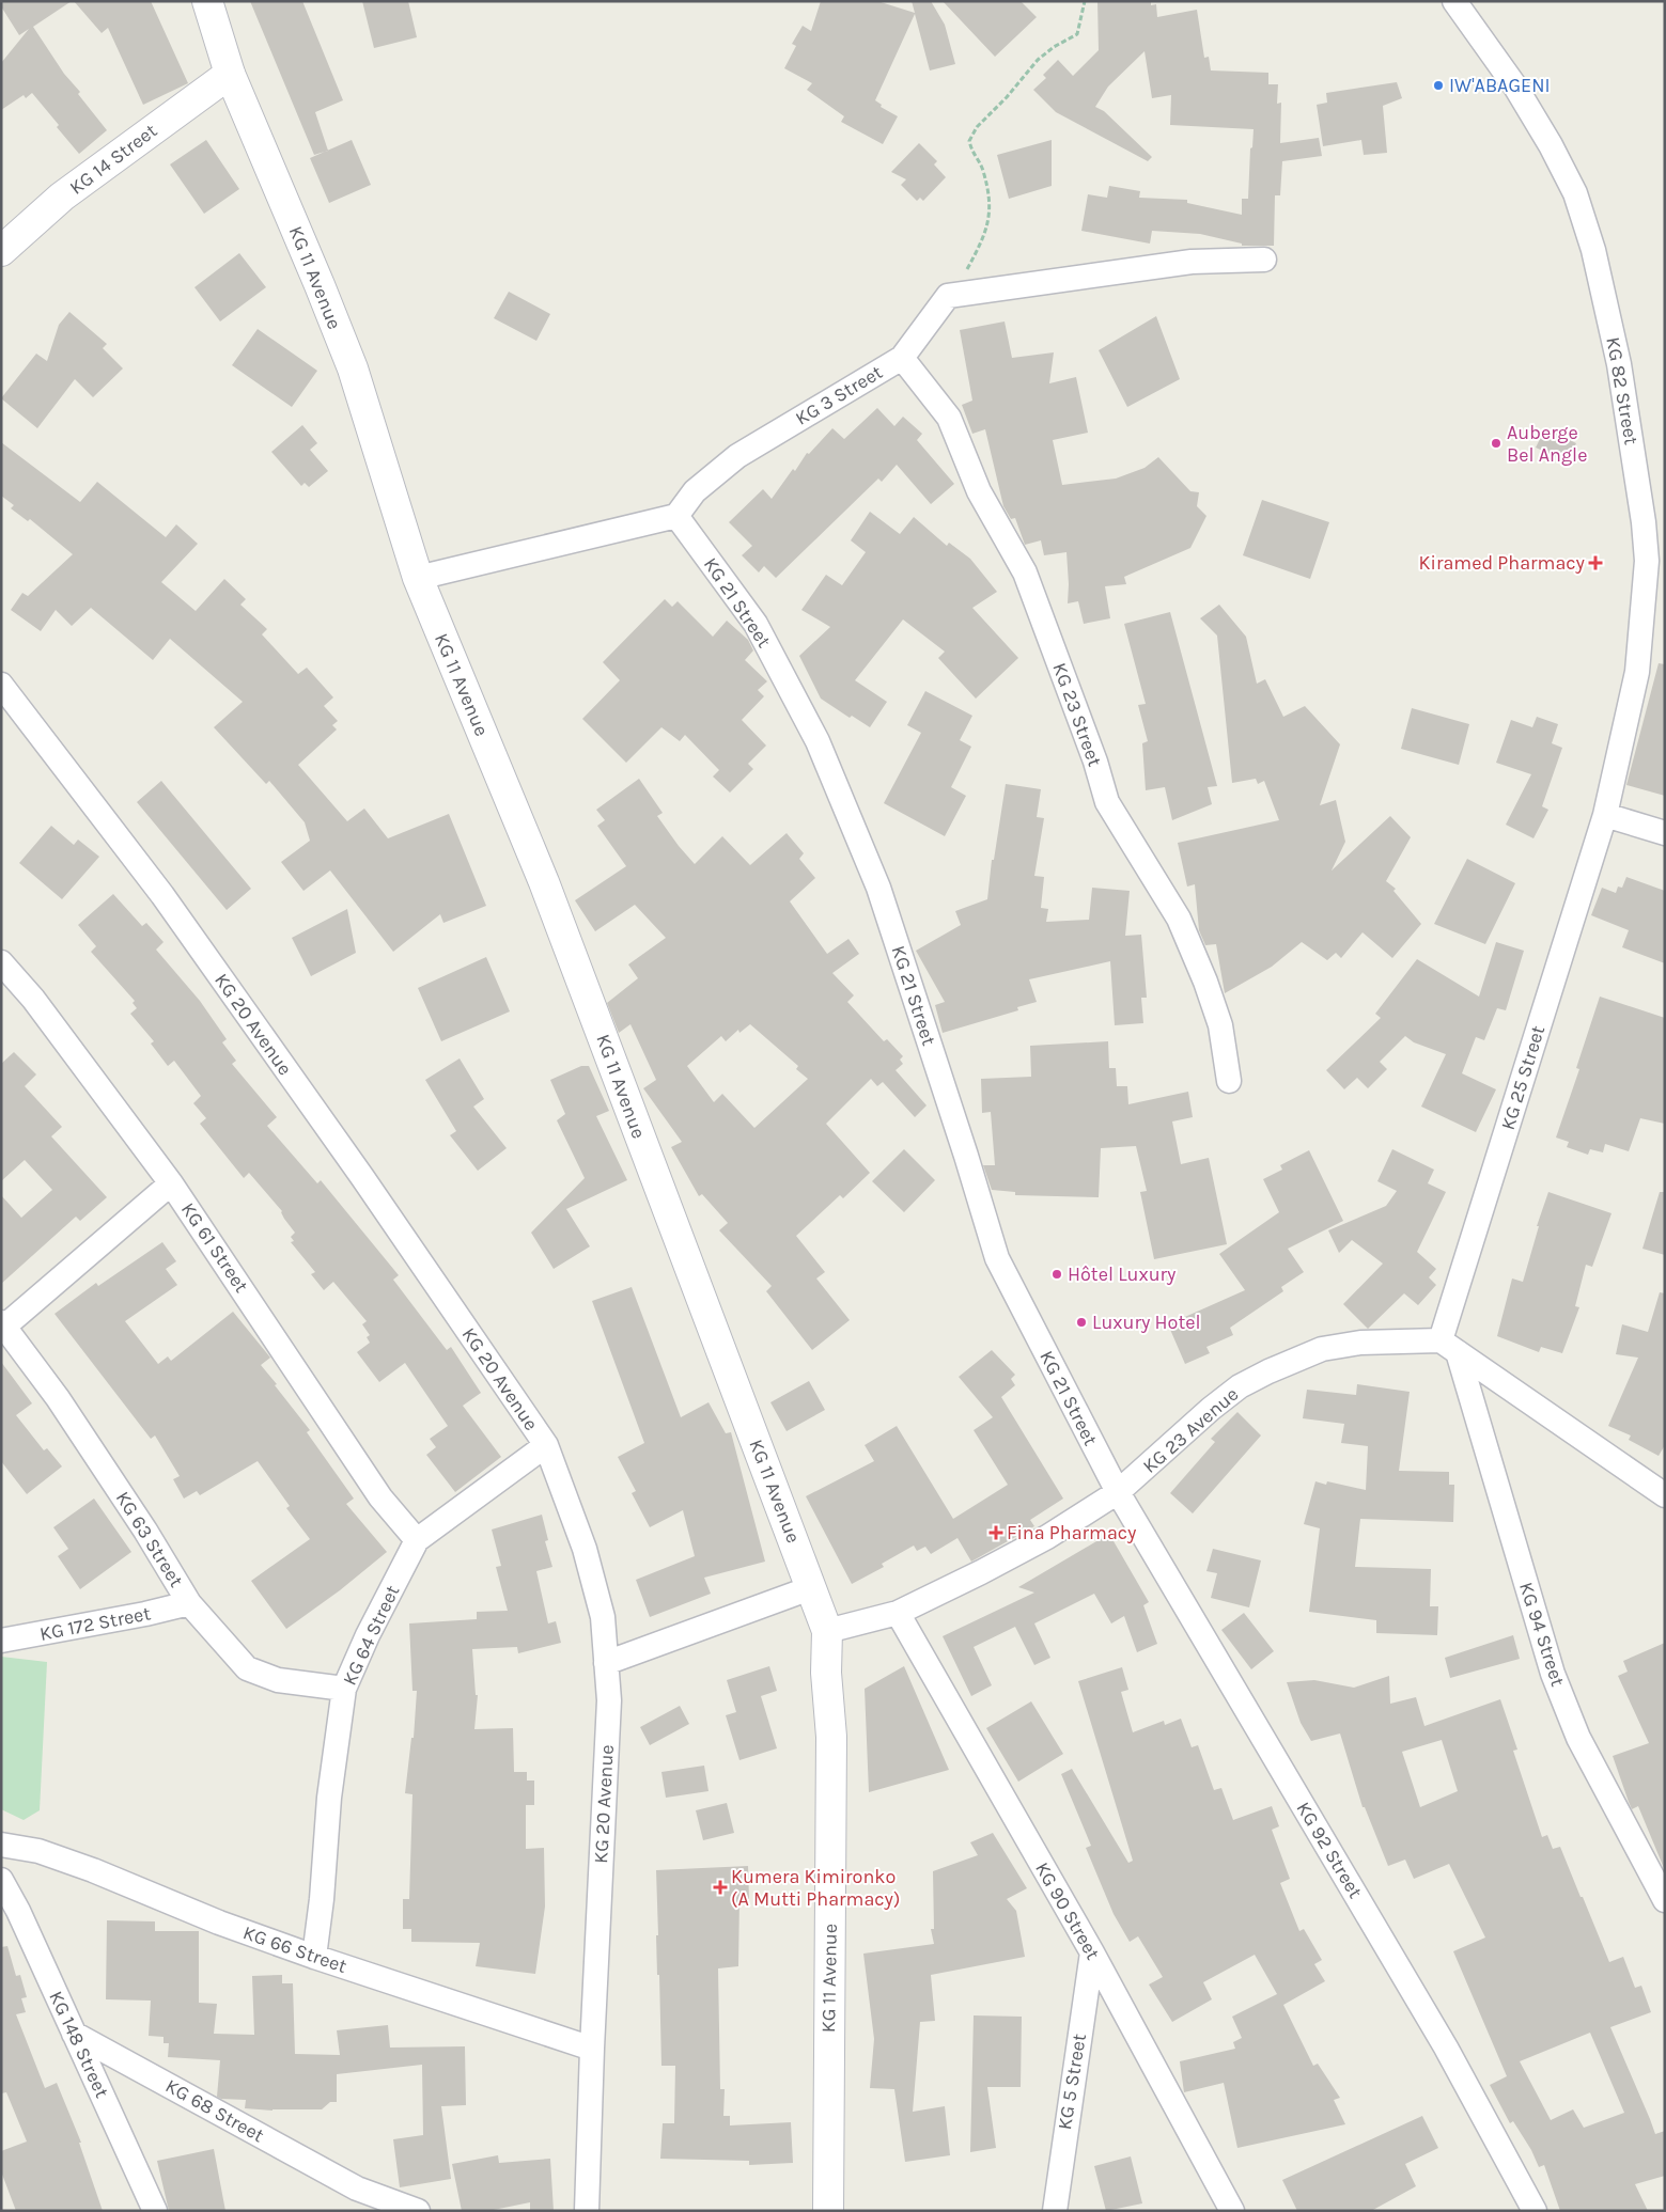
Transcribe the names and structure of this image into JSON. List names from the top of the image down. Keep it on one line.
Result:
{"streets":{"main road":["KG 14 Street","KG 11 Avenue"],"street":["KG 82 Street","KG 3 Street","KG 21 Street","KG 23 Street","KG 20 Avenue","KG 25 Street","KG 61 Street","KG 23 Avenue","KG 63 Street","KG 172 Street","KG 94 Street","KG 64 Street","KG 92 Street","KG 90 Street","KG 66 Street","KG 148 Street","KG 5 Street","KG 68 Street"]},"crossings":[["KG 14 Street","KG 11 Avenue"],["KG 11 Avenue","KG 23 Avenue"],["KG 82 Street","KG 25 Street"],["KG 3 Street","KG 21 Street"],["KG 3 Street","KG 23 Street"],["KG 21 Street","KG 23 Avenue"],["KG 21 Street","KG 92 Street"],["KG 20 Avenue","KG 64 Street"],["KG 20 Avenue","KG 66 Street"],["KG 25 Street","KG 23 Avenue"],["KG 25 Street","KG 94 Street"],["KG 61 Street","KG 64 Street"],["KG 23 Avenue","KG 94 Street"],["KG 23 Avenue","KG 92 Street"],["KG 23 Avenue","KG 90 Street"],["KG 63 Street","KG 172 Street"],["KG 63 Street","KG 64 Street"],["KG 64 Street","KG 66 Street"],["KG 90 Street","KG 5 Street"],["KG 148 Street","KG 68 Street"]],"places":{"other":["IW'ABAGENI","Auberge Bel Angle","Hôtel Luxury","Luxury Hotel"],"health":["Kiramed Pharmacy","Fina Pharmacy","Kumera Kimironko (A Mutti Pharmacy)"]}}
